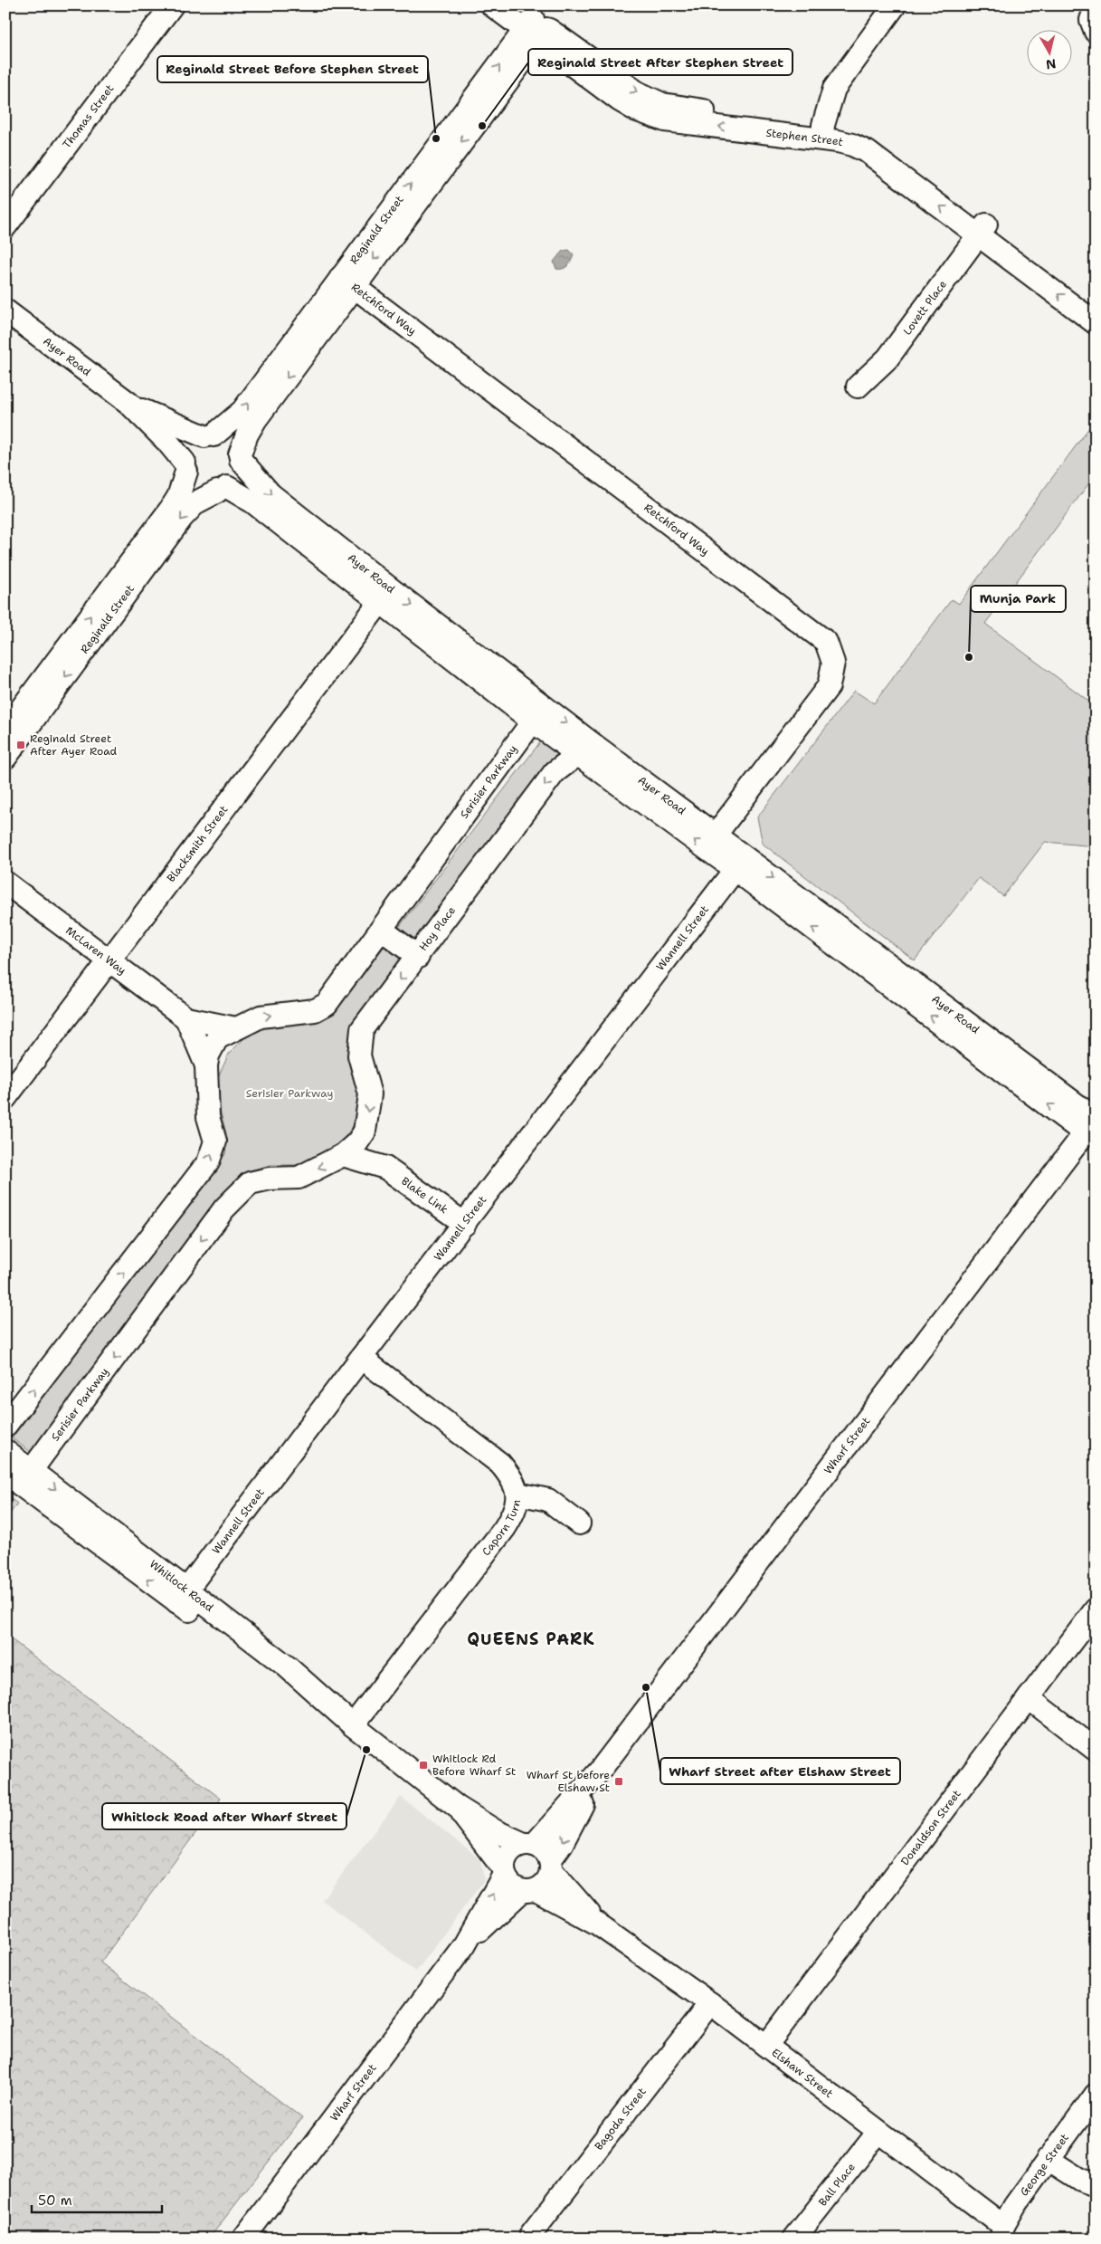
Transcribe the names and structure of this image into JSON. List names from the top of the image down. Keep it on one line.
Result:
{"streets":{"street":["Thomas Street","Stephen Street","Reginald Street","Lovett Place","Retchford Way","Ayer Road","Serisier Parkway","Blacksmith Street","Hoy Place","Wannell Street","McLaren Way","Blake Link","Wharf Street","Caporn Turn","Whitlock Road","Donaldson Street","Elshaw Street","Bagoda Street","George Street","Ball Place"]},"crossings":[["Stephen Street","Reginald Street"],["Stephen Street","Lovett Place"],["Reginald Street","Retchford Way"],["Reginald Street","Ayer Road"],["Retchford Way","Ayer Road"],["Ayer Road","Serisier Parkway"],["Ayer Road","Blacksmith Street"],["Ayer Road","Hoy Place"],["Ayer Road","Wannell Street"],["Ayer Road","Wharf Street"],["Serisier Parkway","Hoy Place"],["Serisier Parkway","McLaren Way"],["Serisier Parkway","Blake Link"],["Serisier Parkway","Whitlock Road"],["Blacksmith Street","McLaren Way"],["Hoy Place","Blake Link"],["Wannell Street","Blake Link"],["Wannell Street","Caporn Turn"],["Wannell Street","Whitlock Road"],["Wharf Street","Whitlock Road"],["Wharf Street","Elshaw Street"],["Caporn Turn","Whitlock Road"],["Whitlock Road","Elshaw Street"],["Donaldson Street","Elshaw Street"],["Elshaw Street","Bagoda Street"],["Elshaw Street","George Street"],["Elshaw Street","Ball Place"]],"one_way":["Hoy Place"],"districts":["QUEENS PARK"],"parks":["Serisier Parkway"],"places":{"other":["Reginald Street After Stephen Street","Reginald Street Before Stephen Street","Munja Park","Wharf Street after Elshaw Street","Whitlock Road after Wharf Street"],"transit":["Reginald Street After Ayer Road","Whitlock Rd Before Wharf St","Wharf St before Elshaw St"]},"scale_bar":"50 m","north":"bottom"}
